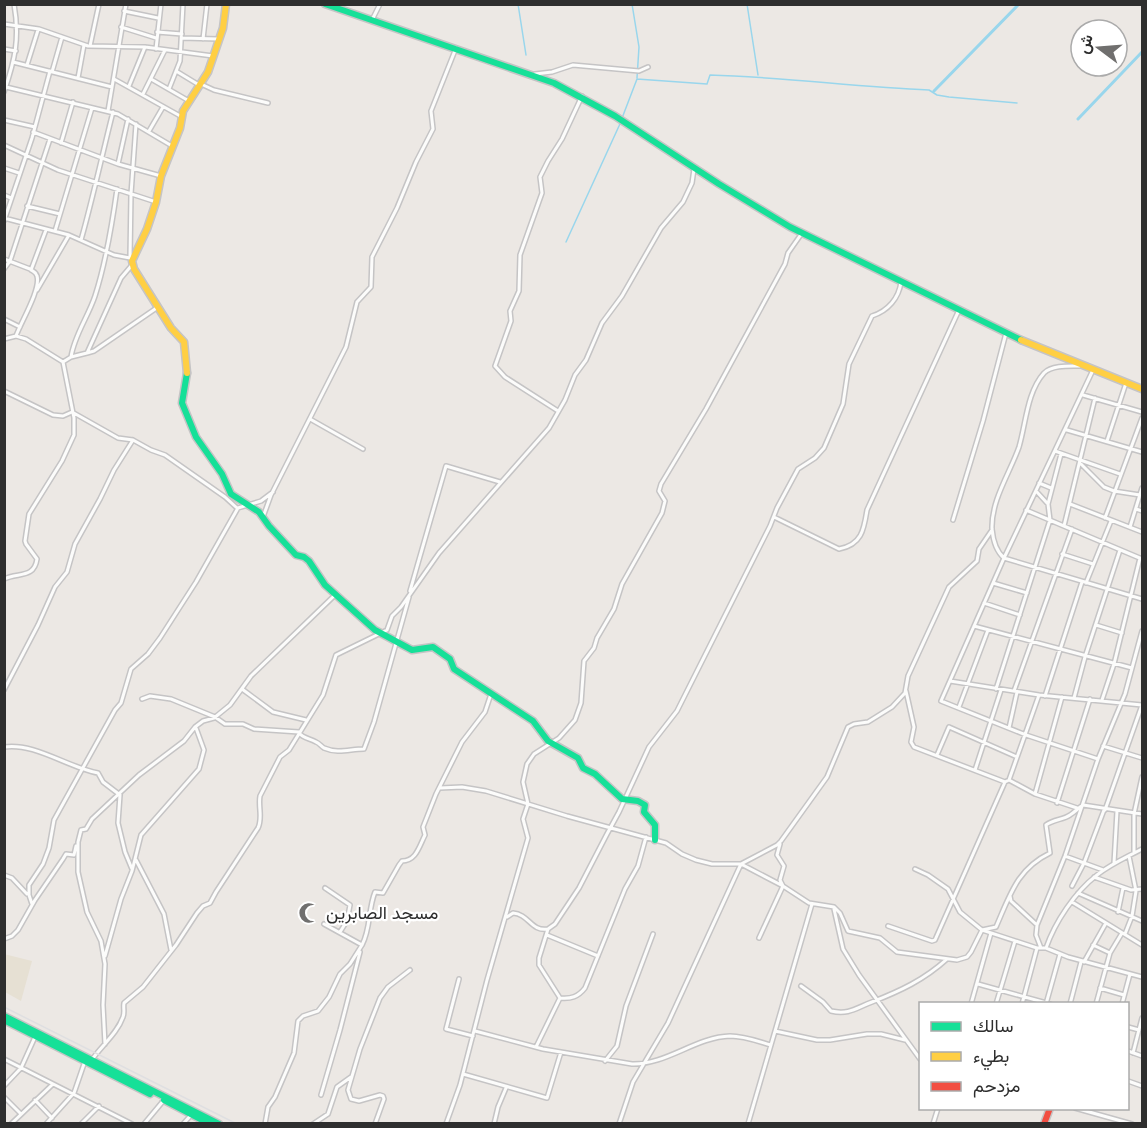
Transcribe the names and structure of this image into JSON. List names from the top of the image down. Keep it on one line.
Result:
{"places":{"mosque":["مسجد الصابرين"]},"legend":["سالك","بطيء","مزدحم"],"north":"left"}
